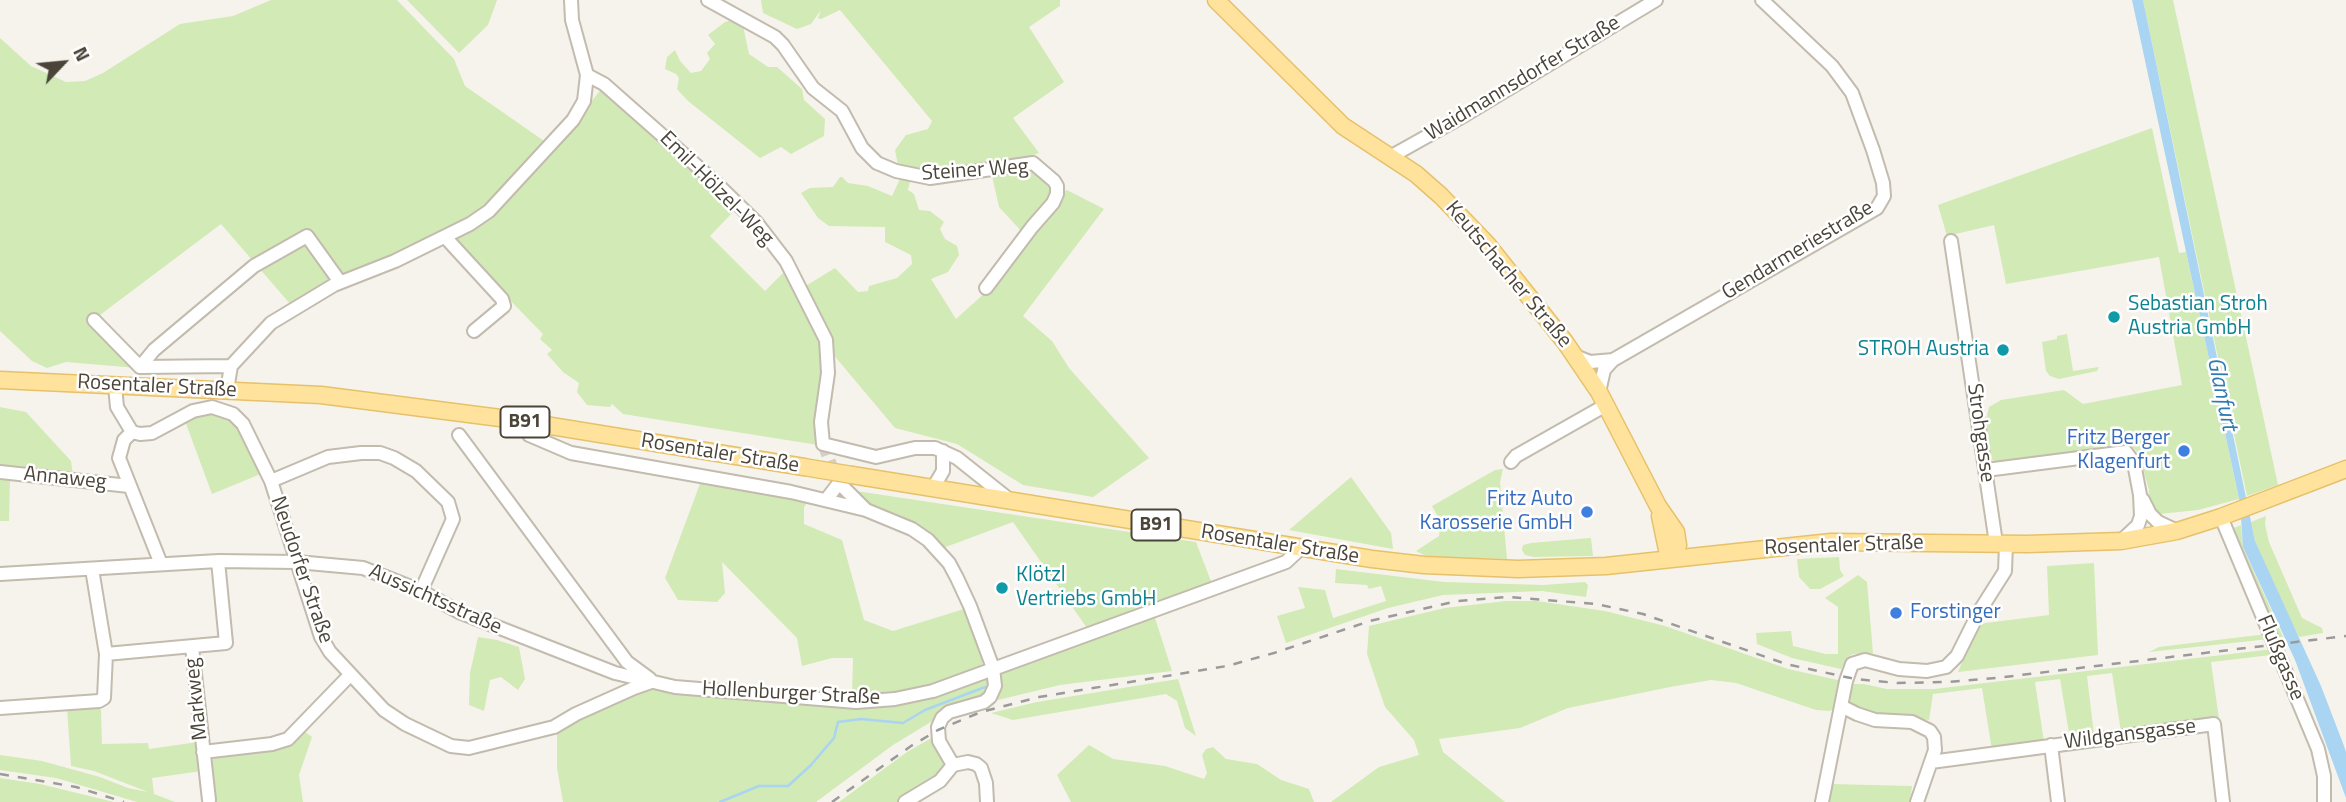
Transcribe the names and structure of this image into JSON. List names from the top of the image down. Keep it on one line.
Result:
{"streets":{"main road":["Keutschacher Straße","Rosentaler Straße","B91"],"street":["Waidmannsdorfer Straße","Steiner Weg","Emil-Hölzel-Weg","Gendarmeriestraße","Strohgasse","Annaweg","Neudorfer Straße","Aussichtsstraße","Flußgasse","Hollenburger Straße","Markweg","Wildgansgasse"]},"crossings":[["Waidmannsdorfer Straße","Keutschacher Straße"],["Emil-Hölzel-Weg","Rosentaler Straße"],["Gendarmeriestraße","Keutschacher Straße"],["Rosentaler Straße","Strohgasse"],["Rosentaler Straße","Flußgasse"],["Rosentaler Straße","Hollenburger Straße"],["Annaweg","Neudorfer Straße"],["Annaweg","Aussichtsstraße"],["Neudorfer Straße","Aussichtsstraße"],["Neudorfer Straße","Hollenburger Straße"],["Neudorfer Straße","Markweg"],["Aussichtsstraße","Hollenburger Straße"]],"water":["Glanfurt"],"places":["Sebastian Stroh Austria GmbH","STROH Austria","Fritz Berger Klagenfurt","Fritz Auto Karosserie GmbH","Klötzl Vertriebs GmbH","Forstinger"],"north":"top right"}
